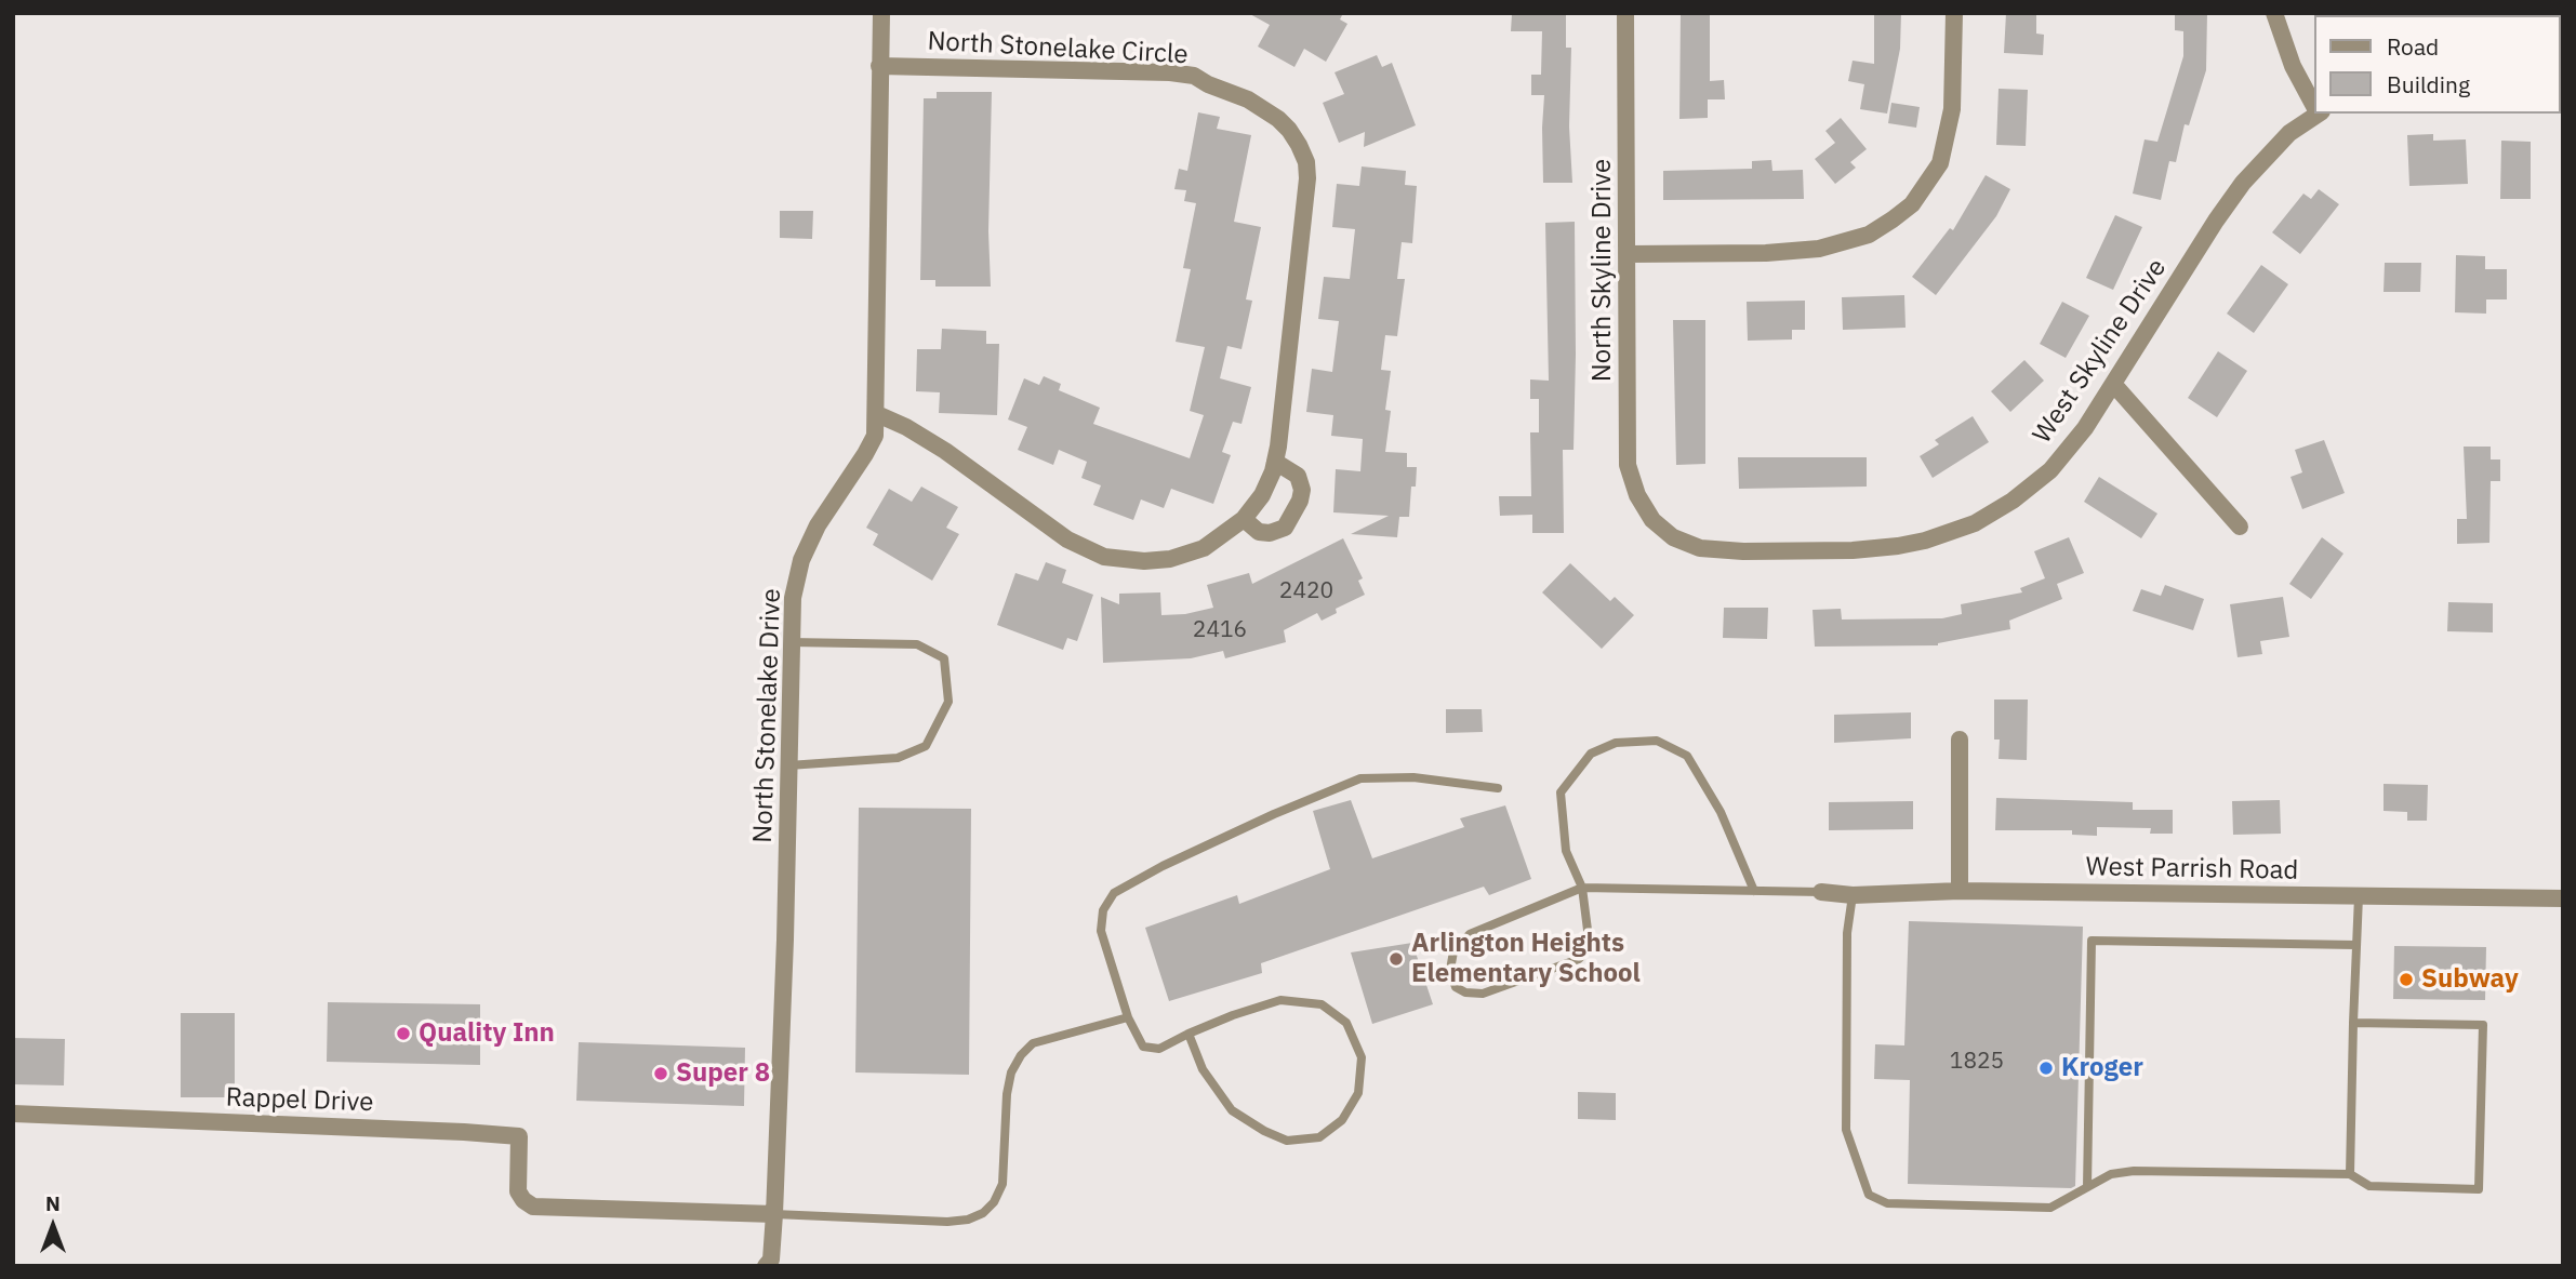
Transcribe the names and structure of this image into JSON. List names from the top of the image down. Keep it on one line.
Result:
{"streets":{"street":["North Stonelake Circle","North Skyline Drive","West Skyline Drive","North Stonelake Drive","West Parrish Road","Rappel Drive"]},"crossings":[["North Stonelake Circle","North Stonelake Drive"],["North Skyline Drive","West Skyline Drive"],["North Stonelake Drive","Rappel Drive"]],"places":["Arlington Heights Elementary School","Subway","Quality Inn","Kroger","Super 8"],"house_numbers":["2420","2416","1825"],"legend":["Road","Building"],"north":"top"}
